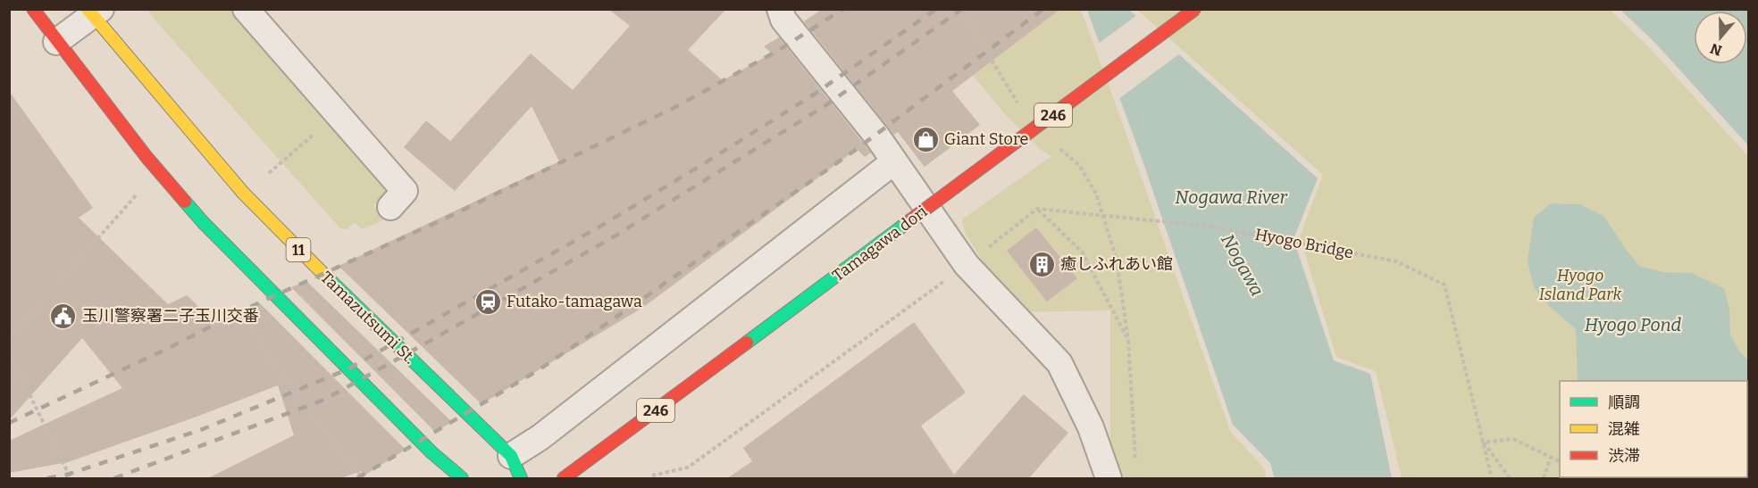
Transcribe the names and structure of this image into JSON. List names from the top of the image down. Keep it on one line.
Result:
{"streets":{"main road":["246","Tamagawa dori","11","Tamazutsumi St."],"path":["Hyogo Bridge"]},"water":["Nogawa River","Nogawa","Hyogo Pond"],"parks":["Hyogo Island Park"],"places":{"shop":["Giant Store"],"building":["癒しふれあい館"],"station":["Futako-tamagawa"],"public building":["玉川警察署二子玉川交番"]},"legend":["順調","混雑","渋滞"],"north":"bottom"}
